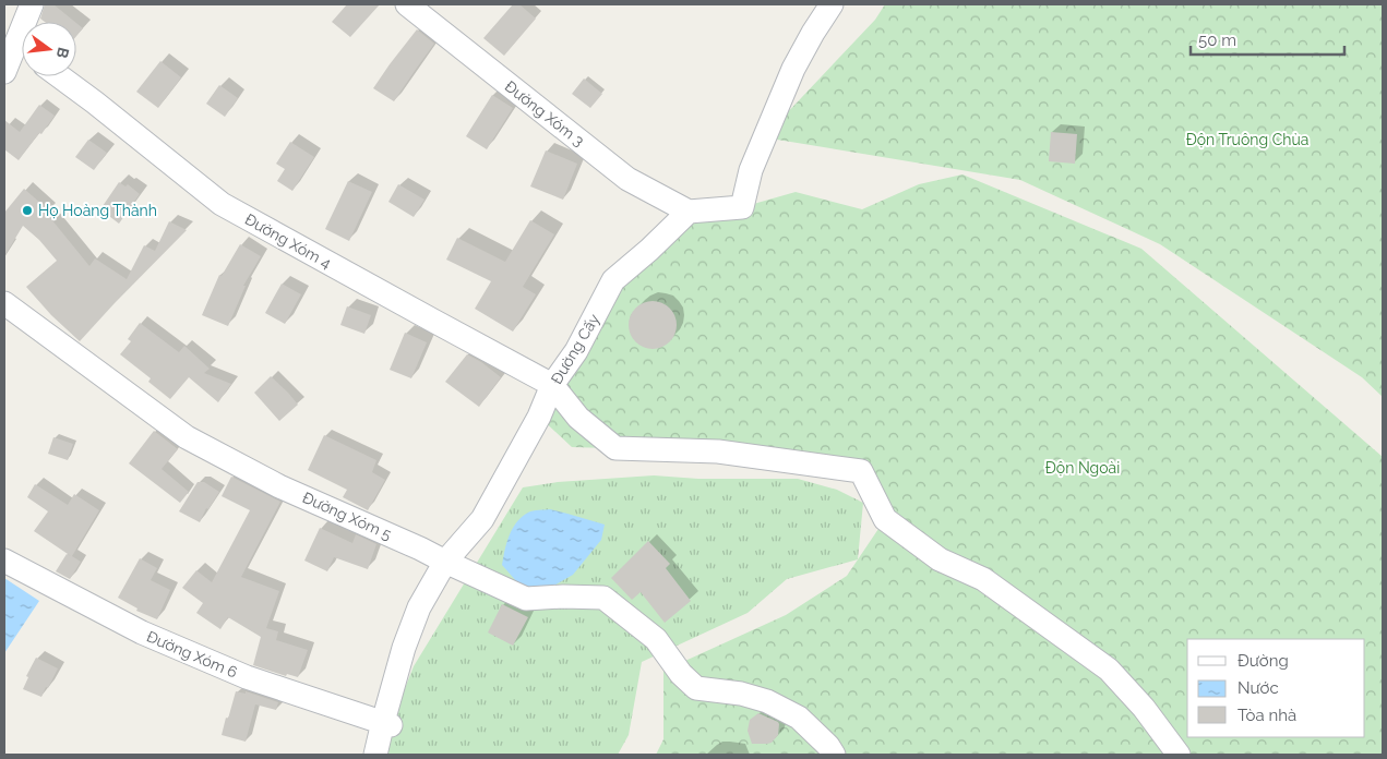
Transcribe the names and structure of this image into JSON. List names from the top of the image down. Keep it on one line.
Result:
{"streets":{"street":["Đường Xóm 3","Đường Xóm 4","Đường Cấy","Đường Xóm 5","Đường Xóm 6"]},"crossings":[["Đường Xóm 3","Đường Cấy"],["Đường Xóm 4","Đường Cấy"],["Đường Cấy","Đường Xóm 5"],["Đường Cấy","Đường Xóm 6"]],"parks":["Độn Truông Chùa","Độn Ngoài"],"places":["Họ Hoàng Thành"],"legend":["Đường","Nước","Tòa nhà"],"scale_bar":"50 m","north":"right"}
